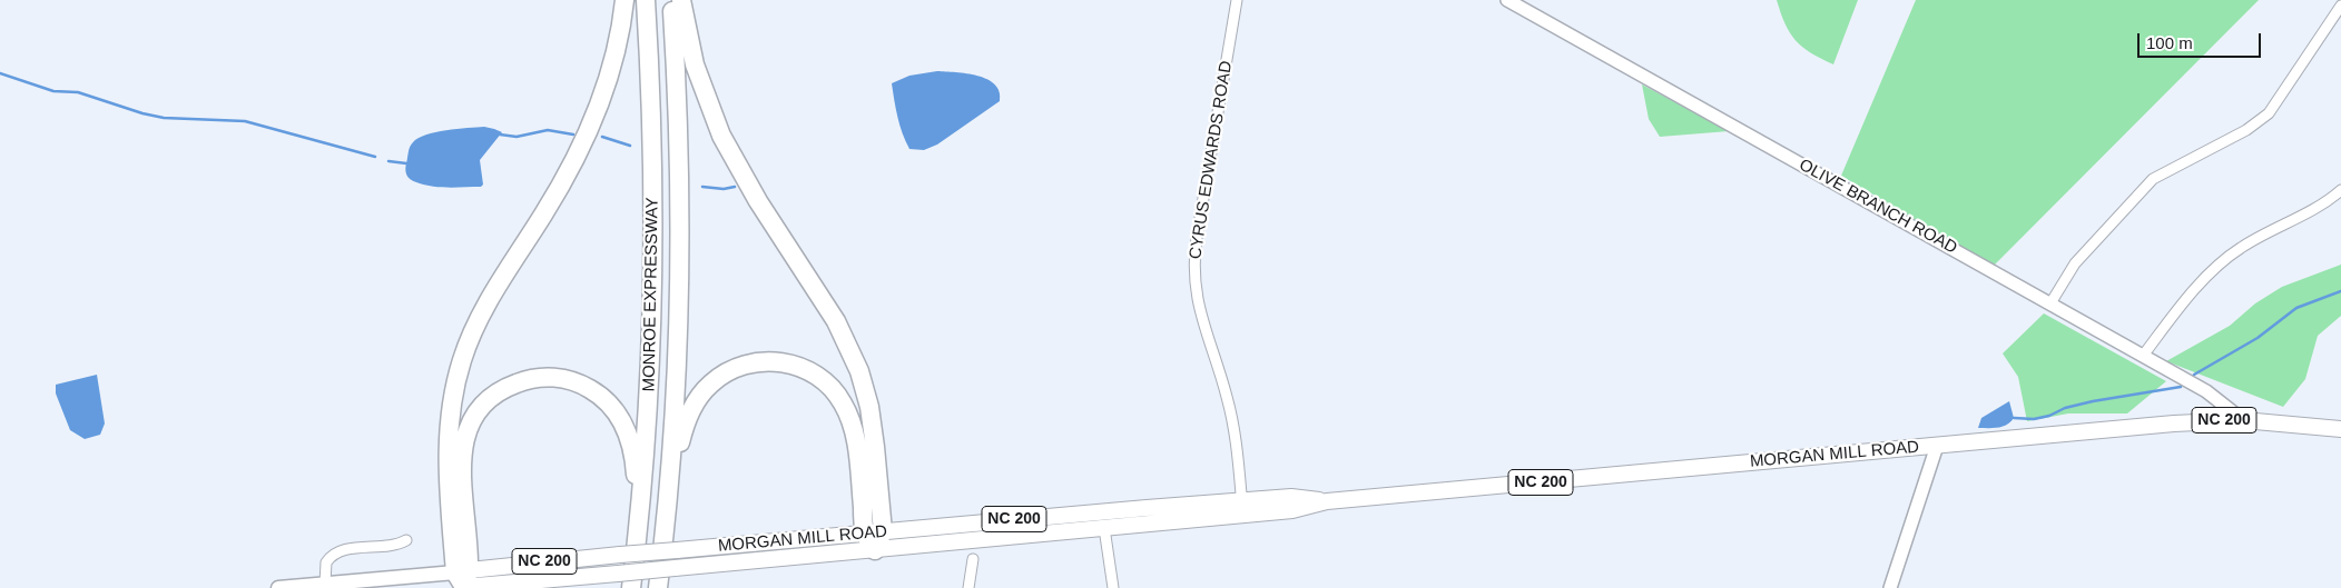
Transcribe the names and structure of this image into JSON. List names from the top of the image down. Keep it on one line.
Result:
{"streets":{"highway":["MONROE EXPRESSWAY"],"main road":["NC 200","MORGAN MILL ROAD"],"street":["CYRUS EDWARDS ROAD","OLIVE BRANCH ROAD"]},"crossings":[["CYRUS EDWARDS ROAD","MORGAN MILL ROAD"],["OLIVE BRANCH ROAD","MORGAN MILL ROAD"]],"scale_bar":"100 m"}
